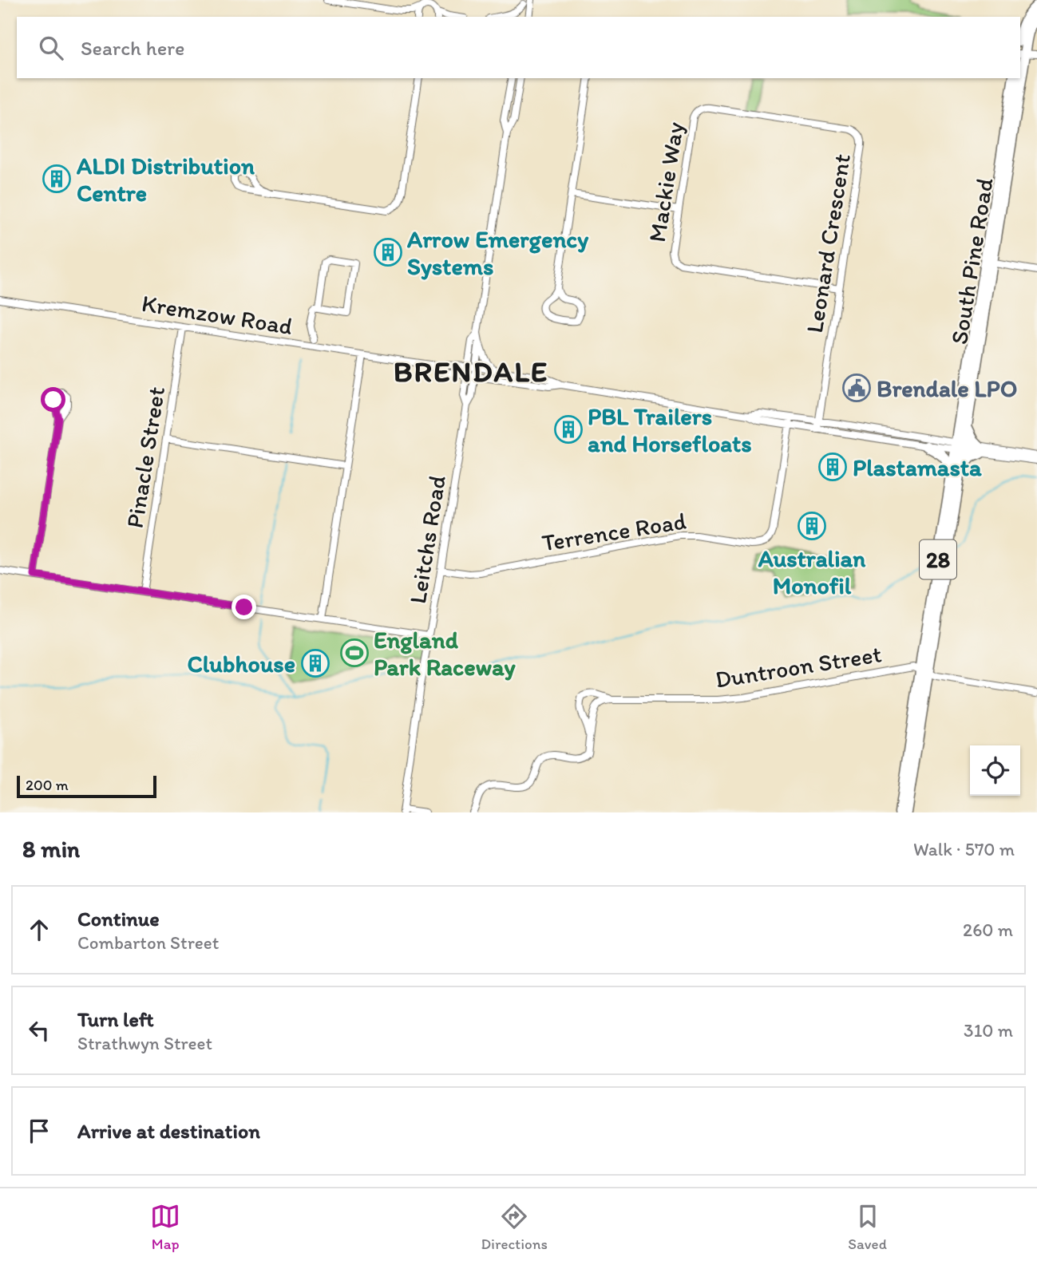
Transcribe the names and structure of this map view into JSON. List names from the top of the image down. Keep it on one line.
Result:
{"streets":{"highway":["South Pine Road","28"],"street":["Mackie Way","Leonard Crescent","Kremzow Road","Pinacle Street","Terrence Road","Leitchs Road","Duntroon Street"]},"crossings":[["Mackie Way","Leonard Crescent"],["Leonard Crescent","Kremzow Road"],["South Pine Road","Kremzow Road"],["South Pine Road","Duntroon Street"],["Kremzow Road","Pinacle Street"],["Kremzow Road","Terrence Road"],["Kremzow Road","Leitchs Road"],["Terrence Road","Leitchs Road"]],"districts":["BRENDALE"],"places":{"building":["ALDI Distribution Centre","Arrow Emergency Systems","PBL Trailers and Horsefloats","Plastamasta","Australian Monofil","Clubhouse"],"public building":["Brendale LPO"],"sports":["England Park Raceway"]},"scale_bar":"200 m","page":{"search":"Search here","scale":"200 m","heading":["8 min","Walk · 570 m"],"list":[["Continue","Combarton Street","260 m"],["Turn left","Strathwyn Street","310 m"],"Arrive at destination"],"nav":["Map","Directions","Saved"]}}
